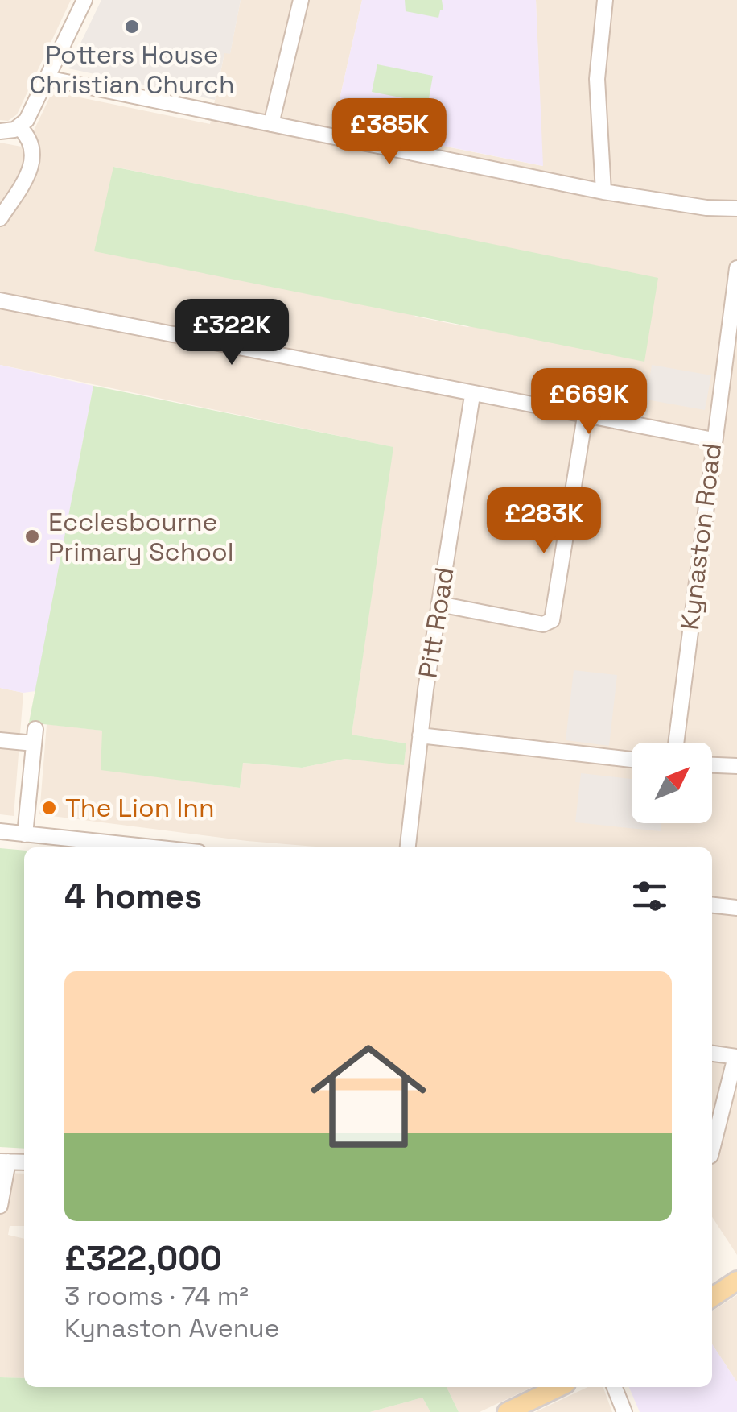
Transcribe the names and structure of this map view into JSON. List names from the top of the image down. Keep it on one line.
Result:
{"streets":{"street":["Kynaston Road","Pitt Road"]},"places":["Potters House Christian Church","Ecclesbourne Primary School","The Lion Inn"],"north":"top right","page":{"price":["£385K","£322K","£669K","£283K"],"heading":"4 homes","list":[{"name":"£322,000","note":"3 rooms · 74 m² · Kynaston Avenue"}]}}
